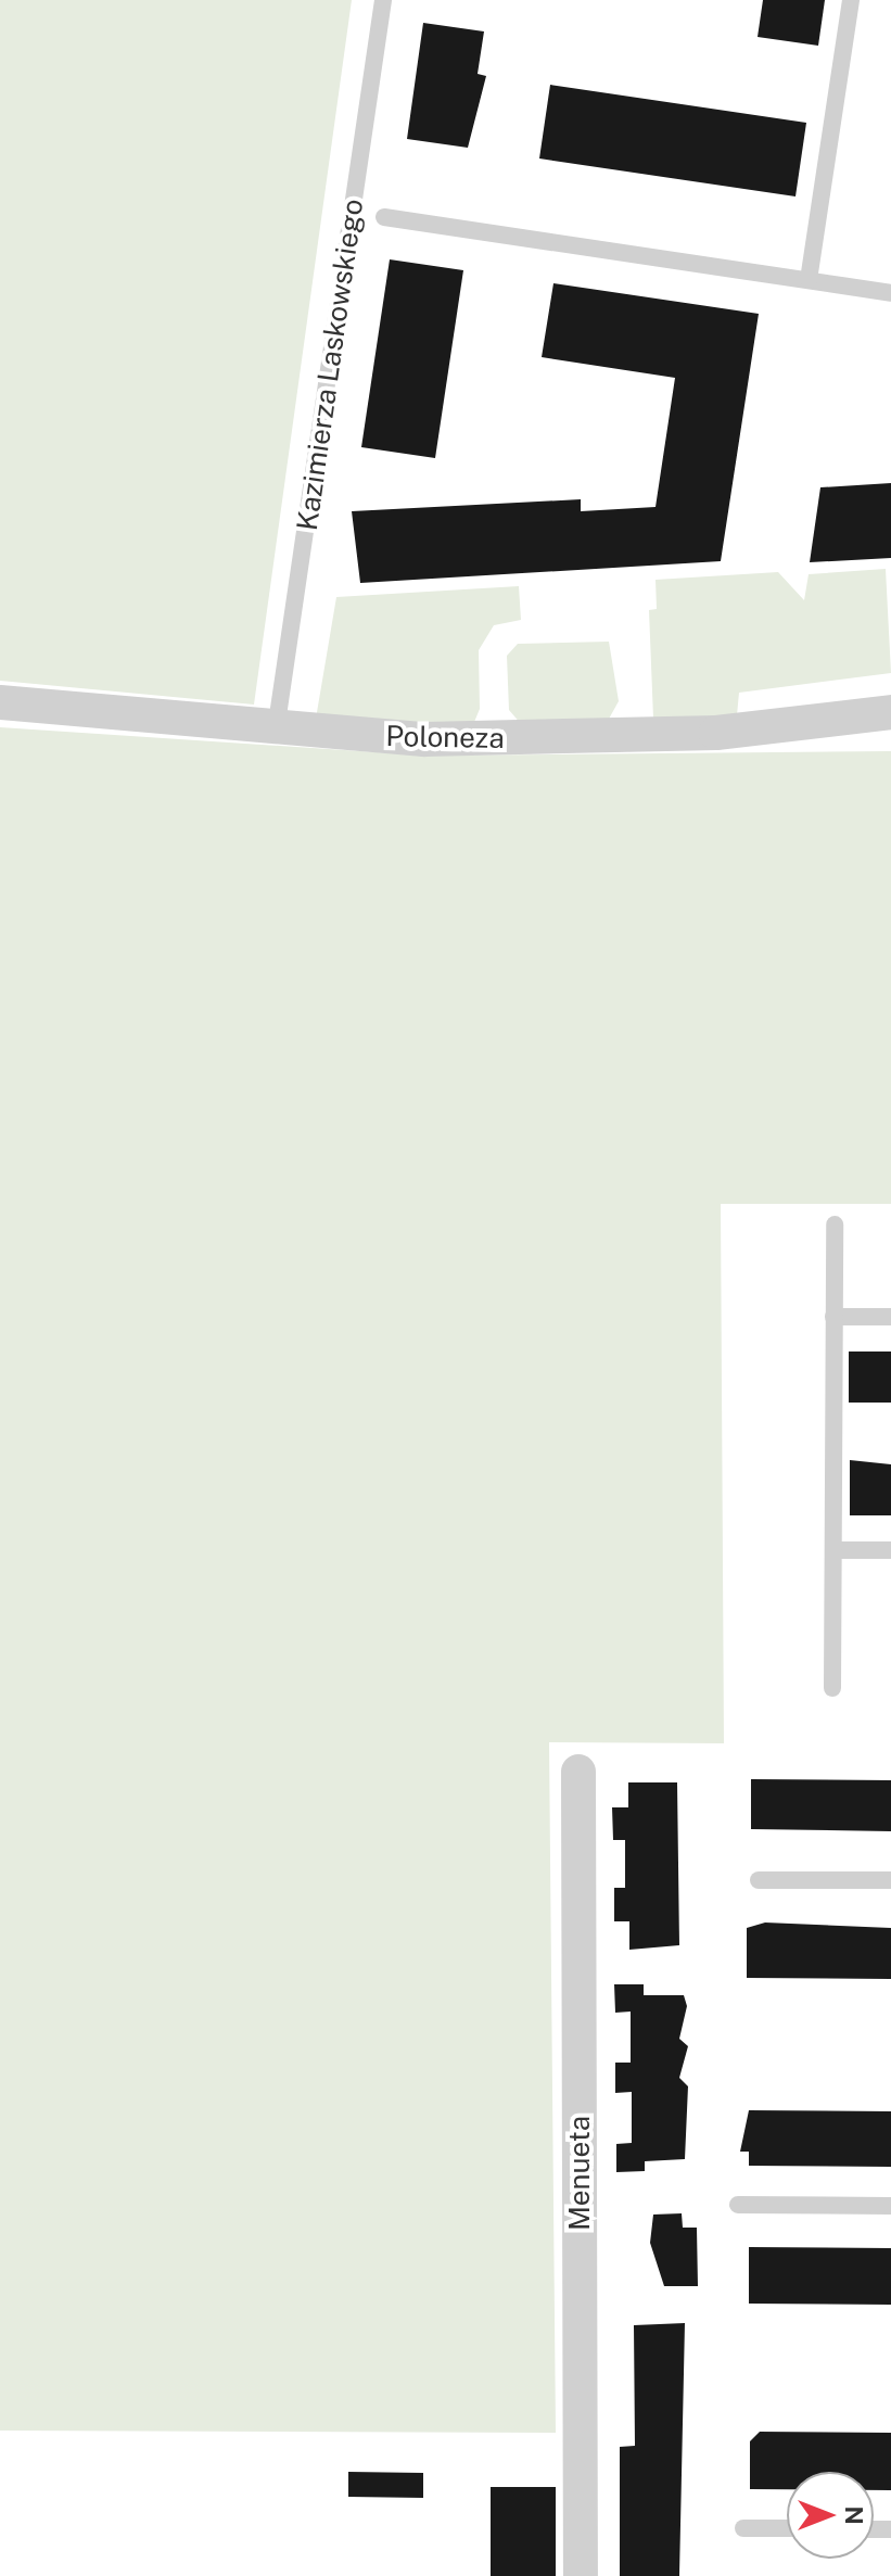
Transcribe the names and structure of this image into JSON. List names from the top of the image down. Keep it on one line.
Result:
{"streets":{"street":["Poloneza","Menueta"],"lane":["Kazimierza Laskowskiego"]},"crossings":[["Kazimierza Laskowskiego","Poloneza"]],"north":"right"}
